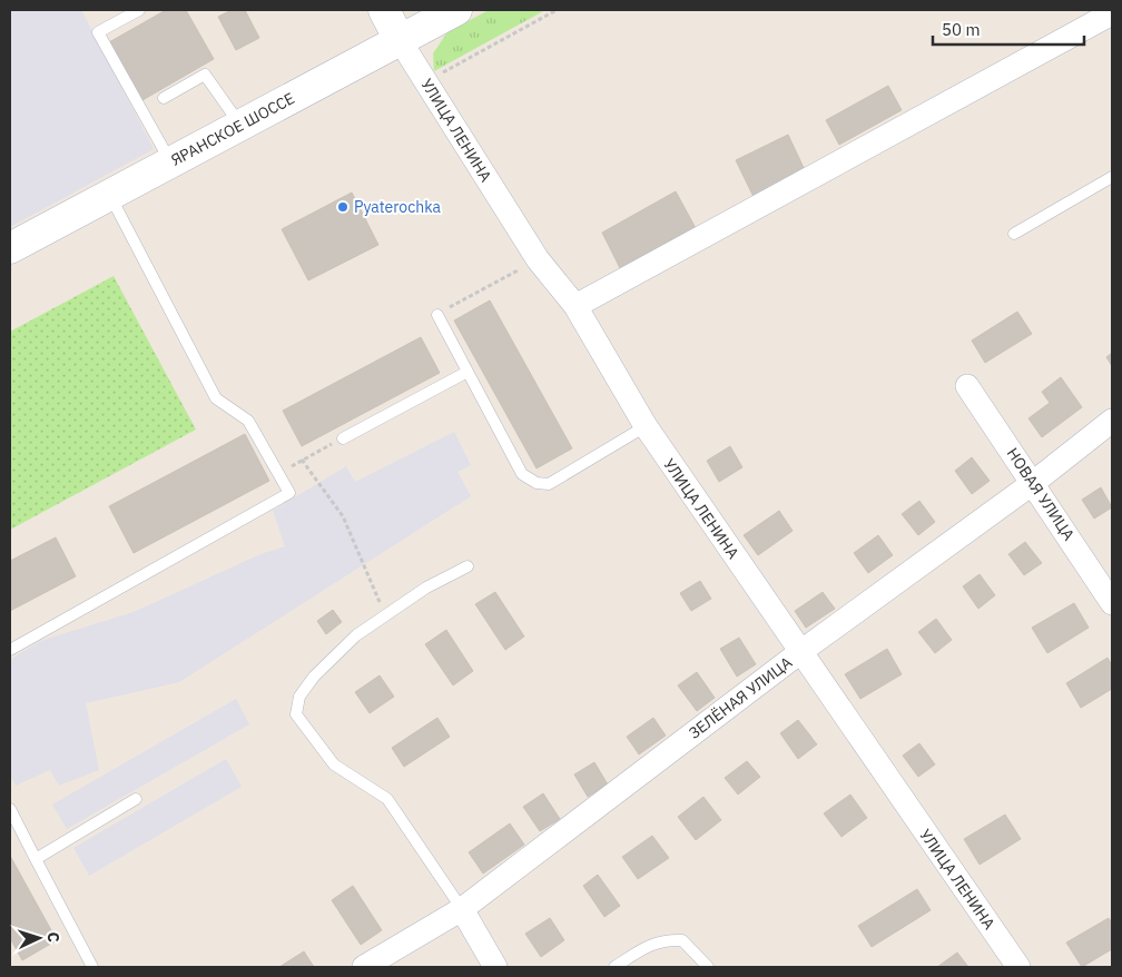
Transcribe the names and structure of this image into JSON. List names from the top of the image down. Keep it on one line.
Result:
{"streets":{"main road":["ЯРАНСКОЕ ШОССЕ"],"street":["УЛИЦА ЛЕНИНА","НОВАЯ УЛИЦА","ЗЕЛЁНАЯ УЛИЦА"]},"crossings":[["ЯРАНСКОЕ ШОССЕ","УЛИЦА ЛЕНИНА"],["УЛИЦА ЛЕНИНА","ЗЕЛЁНАЯ УЛИЦА"],["НОВАЯ УЛИЦА","ЗЕЛЁНАЯ УЛИЦА"]],"places":["Pyaterochka"],"scale_bar":"50 m","north":"right"}
